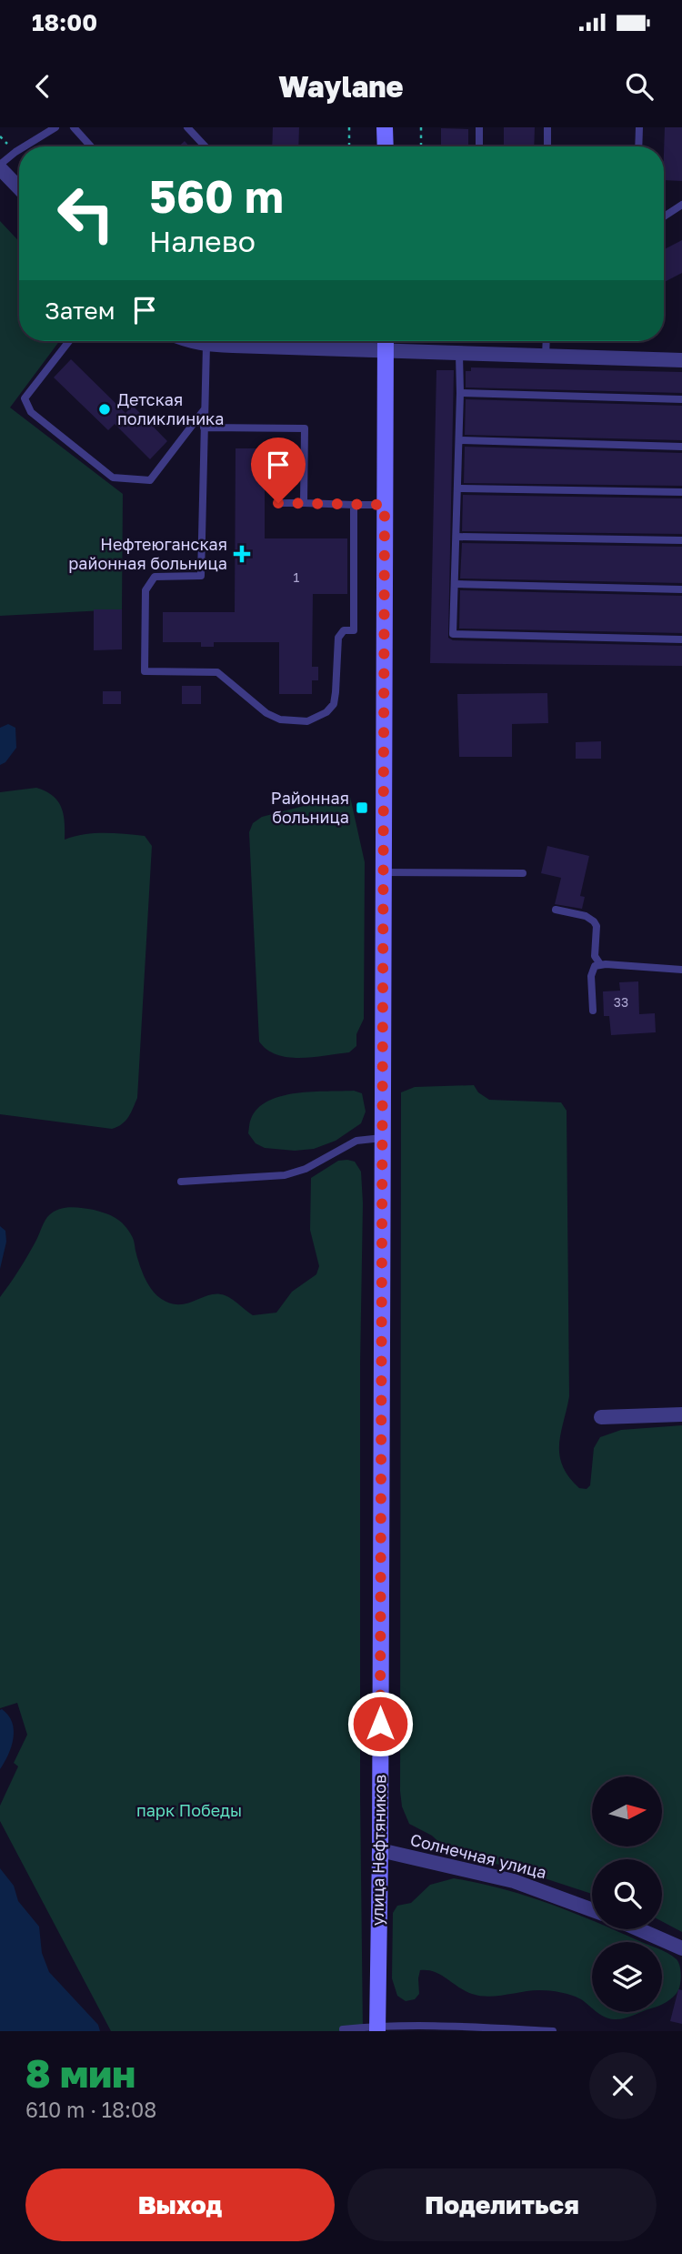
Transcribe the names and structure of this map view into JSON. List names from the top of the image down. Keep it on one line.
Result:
{"streets":{"street":["улица Нефтяников","Солнечная улица"]},"crossings":[["улица Нефтяников","Солнечная улица"]],"parks":["парк Победы"],"places":{"other":["Детская поликлиника"],"health":["Нефтеюганская районная больница"],"transit":["Районная больница"]},"house_numbers":["1","33"],"north":"right","page":{"status":"18:00","header":"Waylane","turn":["560 m","Налево"],"then":"Затем","heading":["8 мин","610 m · 18:08"],"buttons":["Выход","Поделиться"]}}
